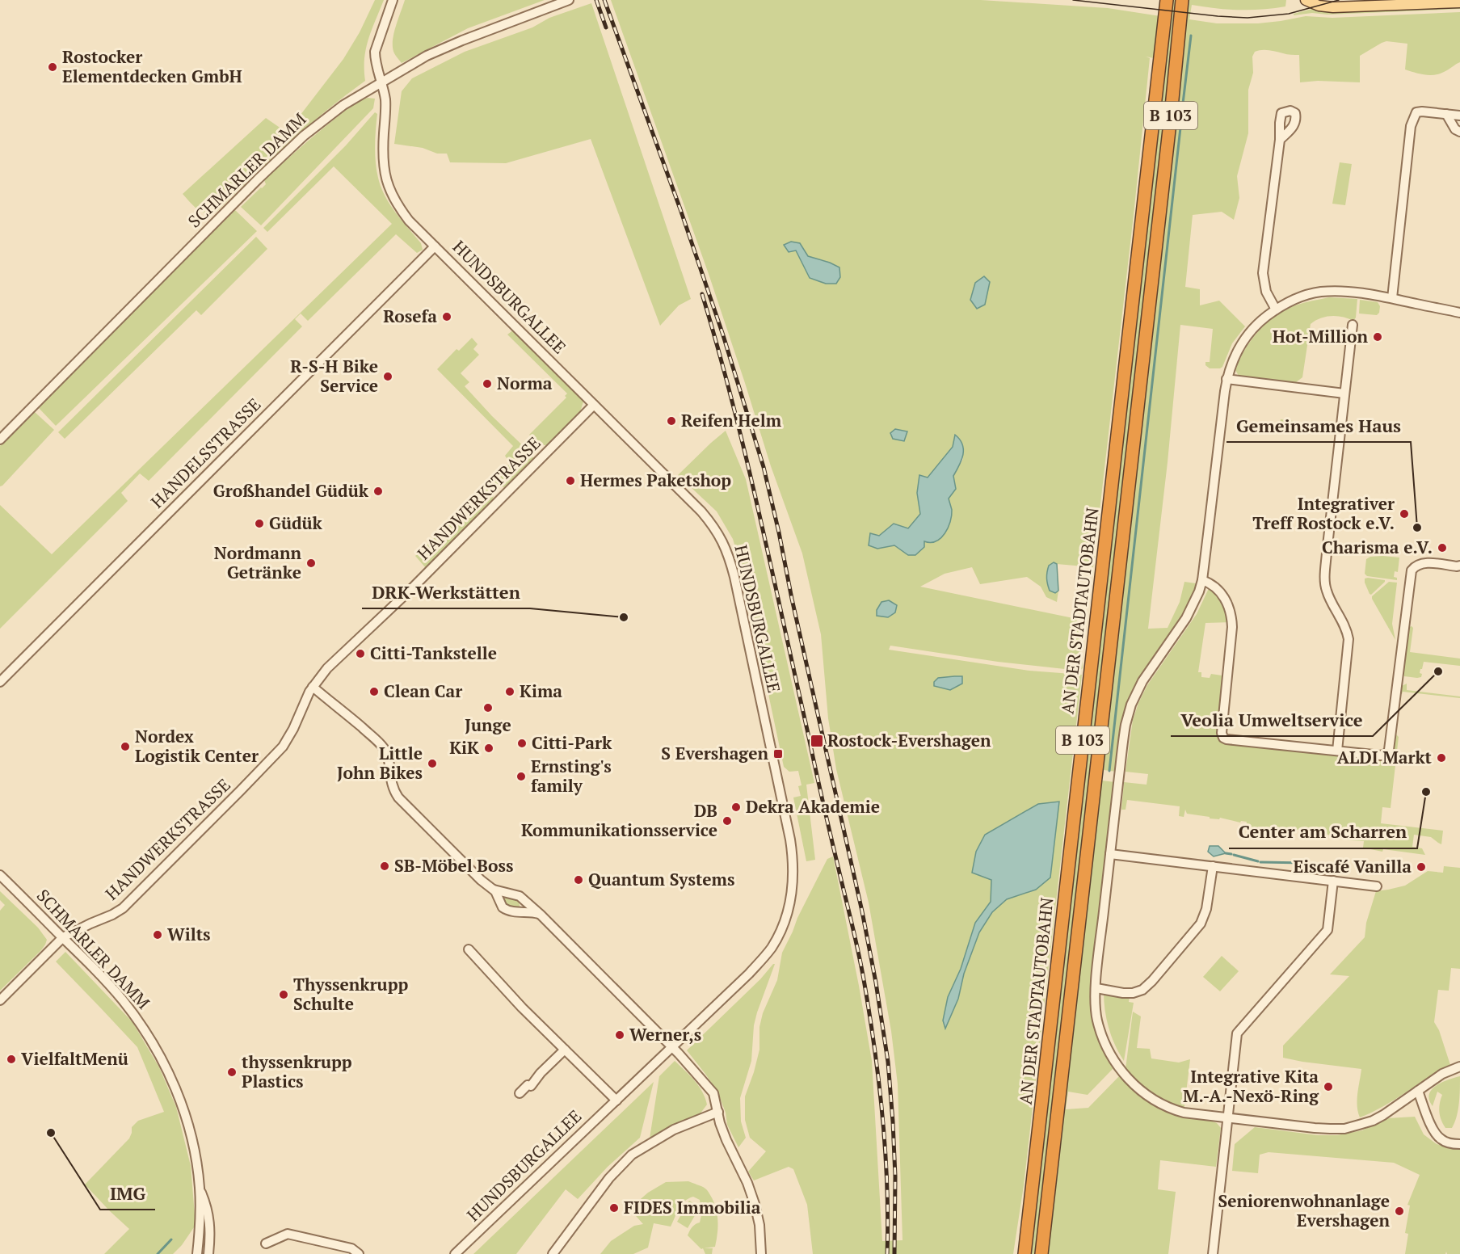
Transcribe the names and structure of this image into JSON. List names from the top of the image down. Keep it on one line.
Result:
{"streets":{"highway":["B 103","AN DER STADTAUTOBAHN"],"street":["SCHMARLER DAMM","HUNDSBURGALLEE","HANDELSSTRASSE","HANDWERKSTRASSE"]},"crossings":[["SCHMARLER DAMM","HUNDSBURGALLEE"],["SCHMARLER DAMM","HANDWERKSTRASSE"],["HUNDSBURGALLEE","HANDELSSTRASSE"],["HUNDSBURGALLEE","HANDWERKSTRASSE"]],"places":{"other":["Rostocker Elementdecken GmbH","Rosefa","Hot-Million","R-S-H Bike Service","Norma","Reifen Helm","Hermes Paketshop","Großhandel Güdük","Integrativer Treff Rostock e.V.","Güdük","Gemeinsames Haus","Charisma e.V.","Nordmann Getränke","DRK-Werkstätten","Citti-Tankstelle","Veolia Umweltservice","Clean Car","Kima","Junge","Citti-Park","Nordex Logistik Center","KiK","ALDI Markt","Little John Bikes","Ernsting's family","Center am Scharren","Dekra Akademie","DB Kommunikationsservice","SB-Möbel Boss","Eiscafé Vanilla","Quantum Systems","Wilts","Thyssenkrupp Schulte","Werner,s","VielfaltMenü","thyssenkrupp Plastics","Integrative Kita M.-A.-Nexö-Ring","IMG","FIDES Immobilia","Seniorenwohnanlage Evershagen"],"transit":["Rostock-Evershagen","S Evershagen"]}}
